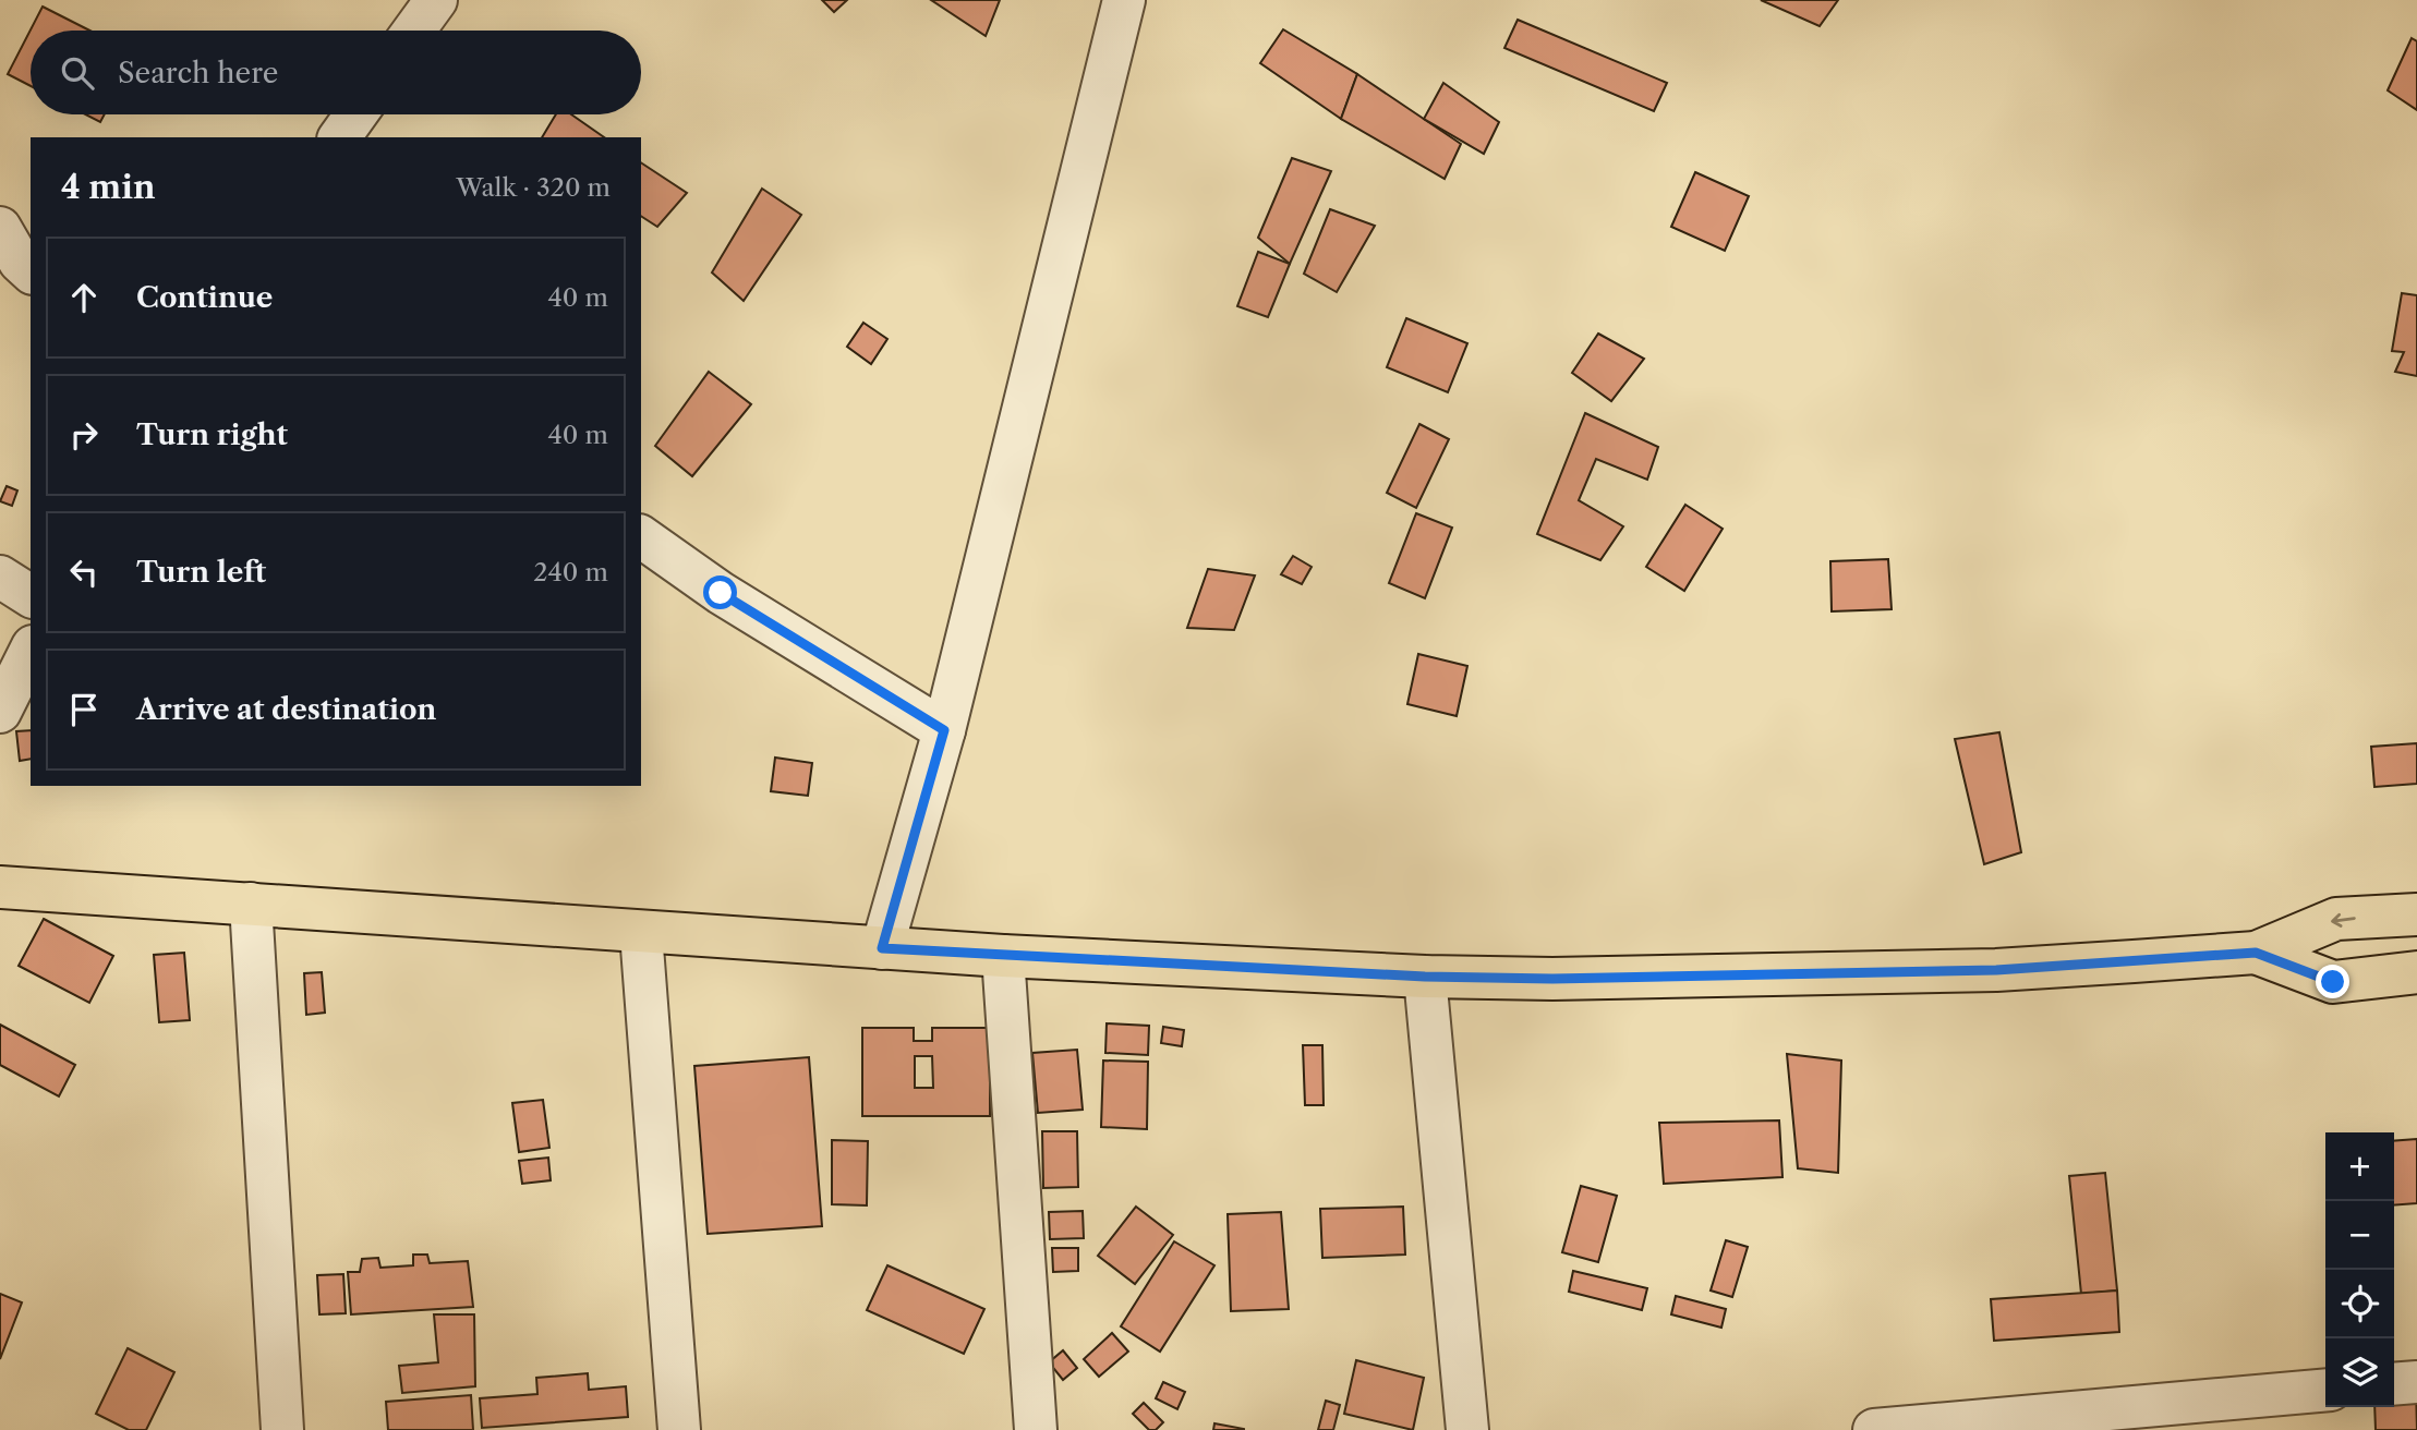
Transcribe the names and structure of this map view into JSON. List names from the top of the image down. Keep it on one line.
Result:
{"page":{"search":"Search here","heading":["4 min","Walk · 320 m"],"list":[["Continue","40 m"],["Turn right","40 m"],["Turn left","240 m"],"Arrive at destination"],"map_buttons":["+","−"]}}
